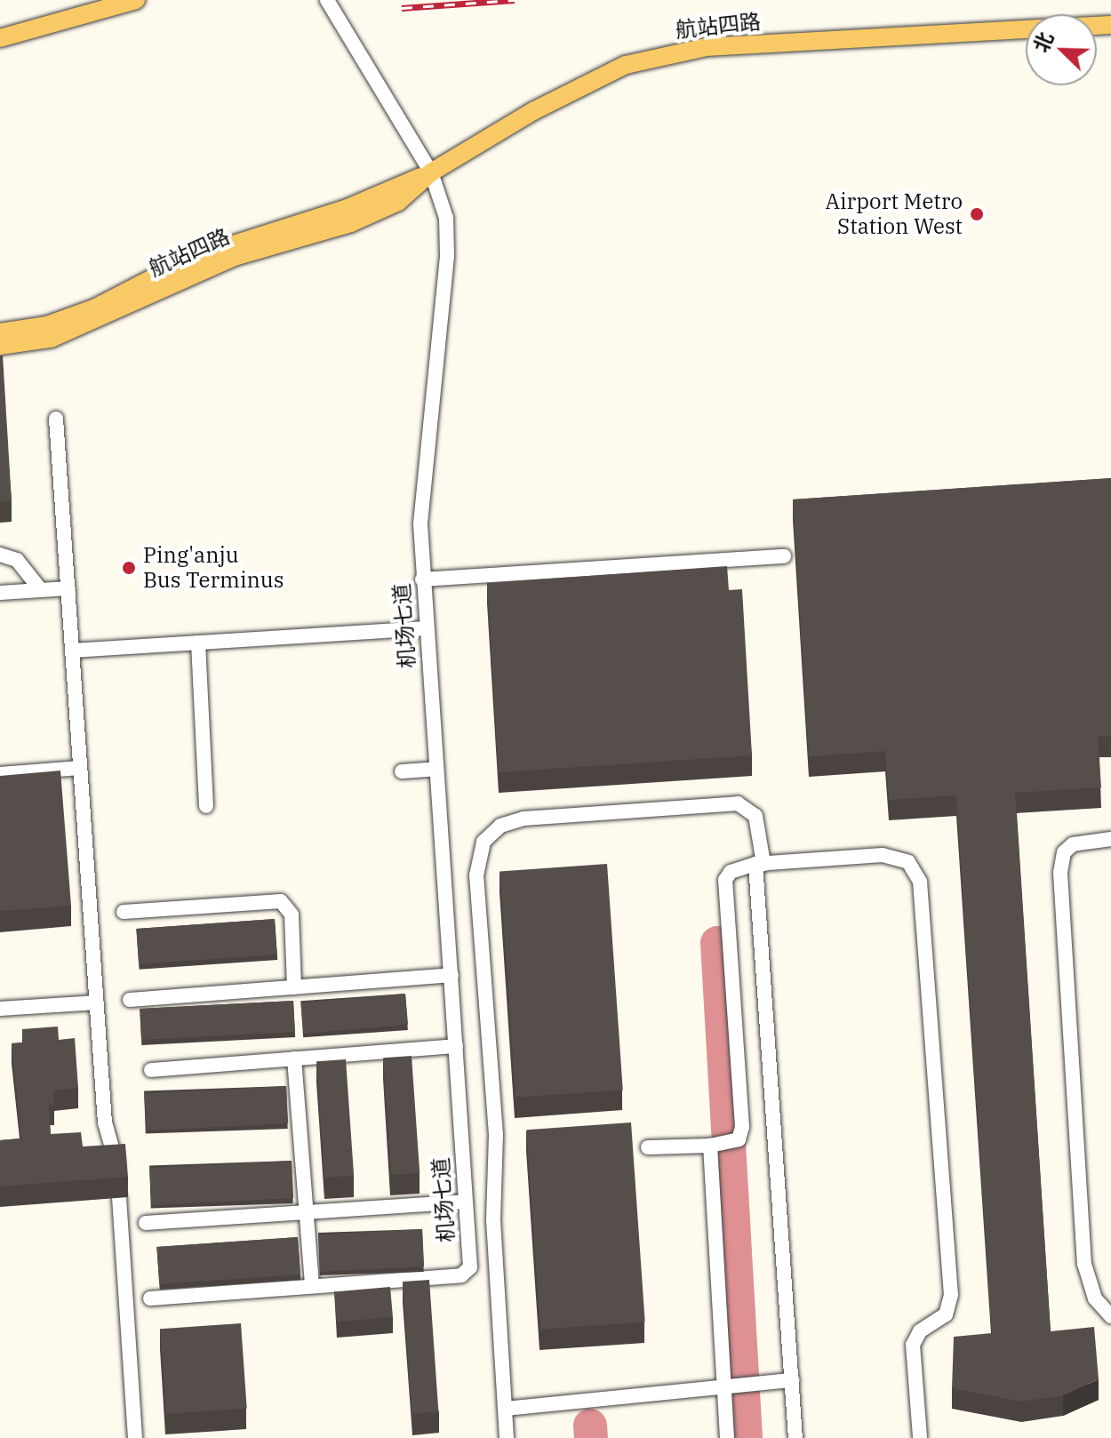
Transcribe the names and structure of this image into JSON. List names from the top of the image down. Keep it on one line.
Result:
{"streets":{"main road":["航站四路"],"street":["机场七道"]},"crossings":[["航站四路","机场七道"]],"places":["Airport Metro Station West","Ping'anju Bus Terminus"],"north":"top left"}
